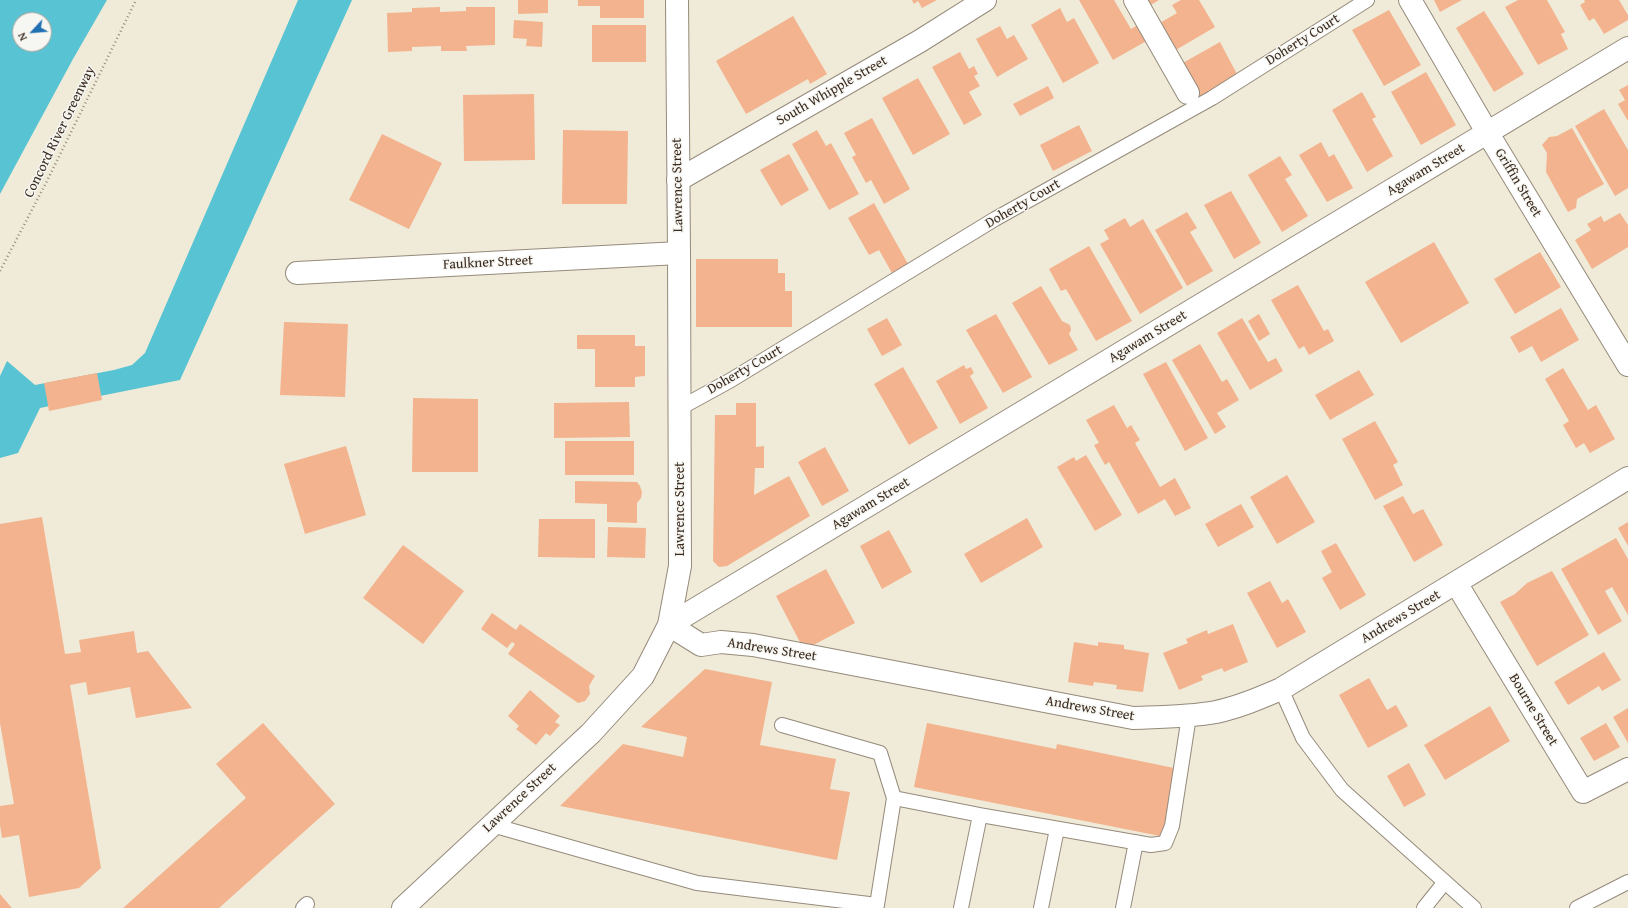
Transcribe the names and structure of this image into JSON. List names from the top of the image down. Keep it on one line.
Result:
{"streets":{"street":["South Whipple Street","Agawam Street","Griffin Street","Lawrence Street","Faulkner Street","Andrews Street","Bourne Street"],"lane":["Doherty Court"],"path":["Concord River Greenway"]},"crossings":[["Doherty Court","Lawrence Street"],["South Whipple Street","Lawrence Street"],["Agawam Street","Griffin Street"],["Agawam Street","Lawrence Street"],["Agawam Street","Andrews Street"],["Lawrence Street","Faulkner Street"],["Lawrence Street","Andrews Street"],["Andrews Street","Bourne Street"]],"north":"bottom left"}
